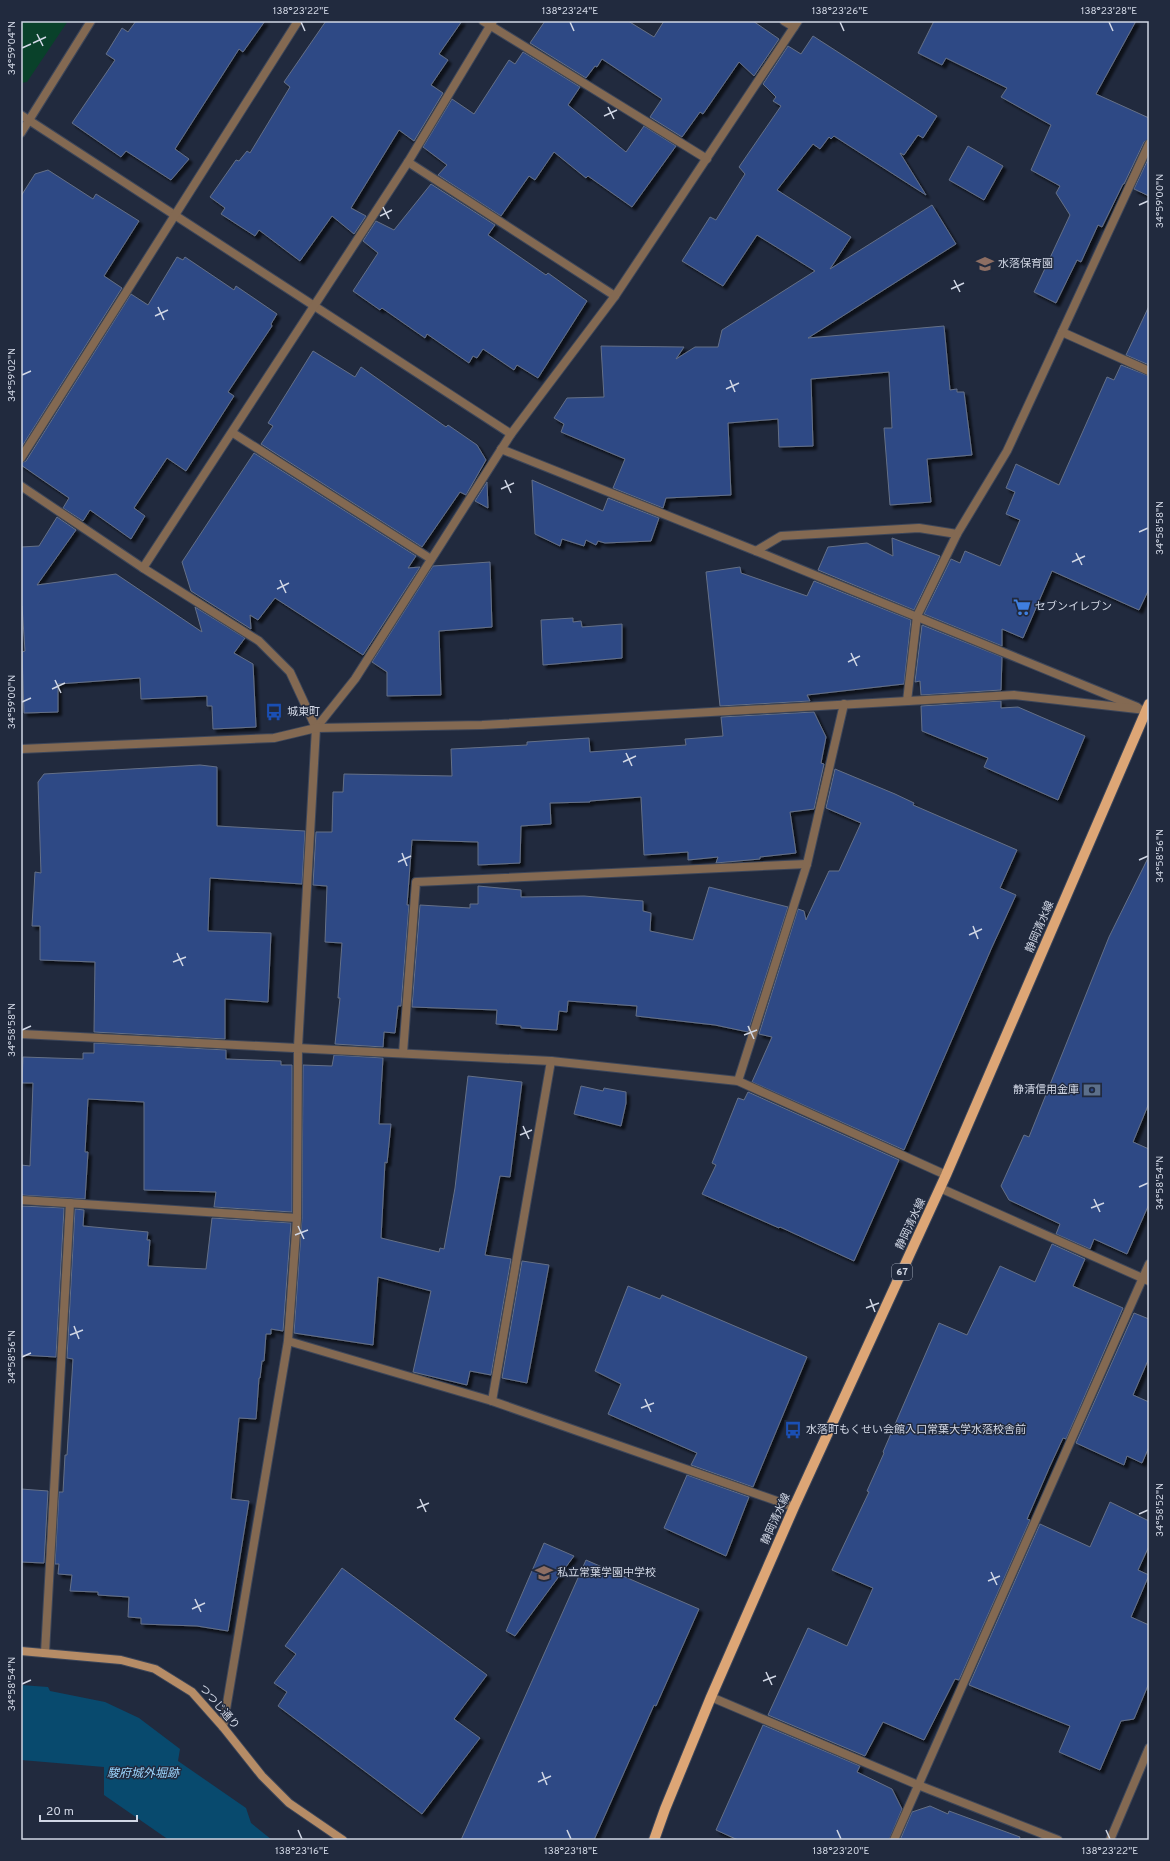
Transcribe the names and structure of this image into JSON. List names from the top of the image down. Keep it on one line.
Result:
{"streets":{"main road":["静岡清水線","67","つつじ通り"]},"water":["駿府城外堀跡"],"places":{"school or university":["水落保育園","私立常葉学園中学校"],"supermarket":["セブンイレブン"],"bus stop":["城東町","水落町もくせい会館入口常葉大学水落校舎前"],"bank":["静清信用金庫"]},"scale_bar":"20 m","coordinates":["138°23'22\"E","138°23'24\"E","138°23'26\"E","138°23'28\"E","34°59'04\"N","34°59'00\"N","34°59'02\"N","34°58'58\"N","34°58'56\"N","34°58'54\"N","34°58'52\"N","138°23'16\"E","138°23'18\"E","138°23'20\"E"]}
